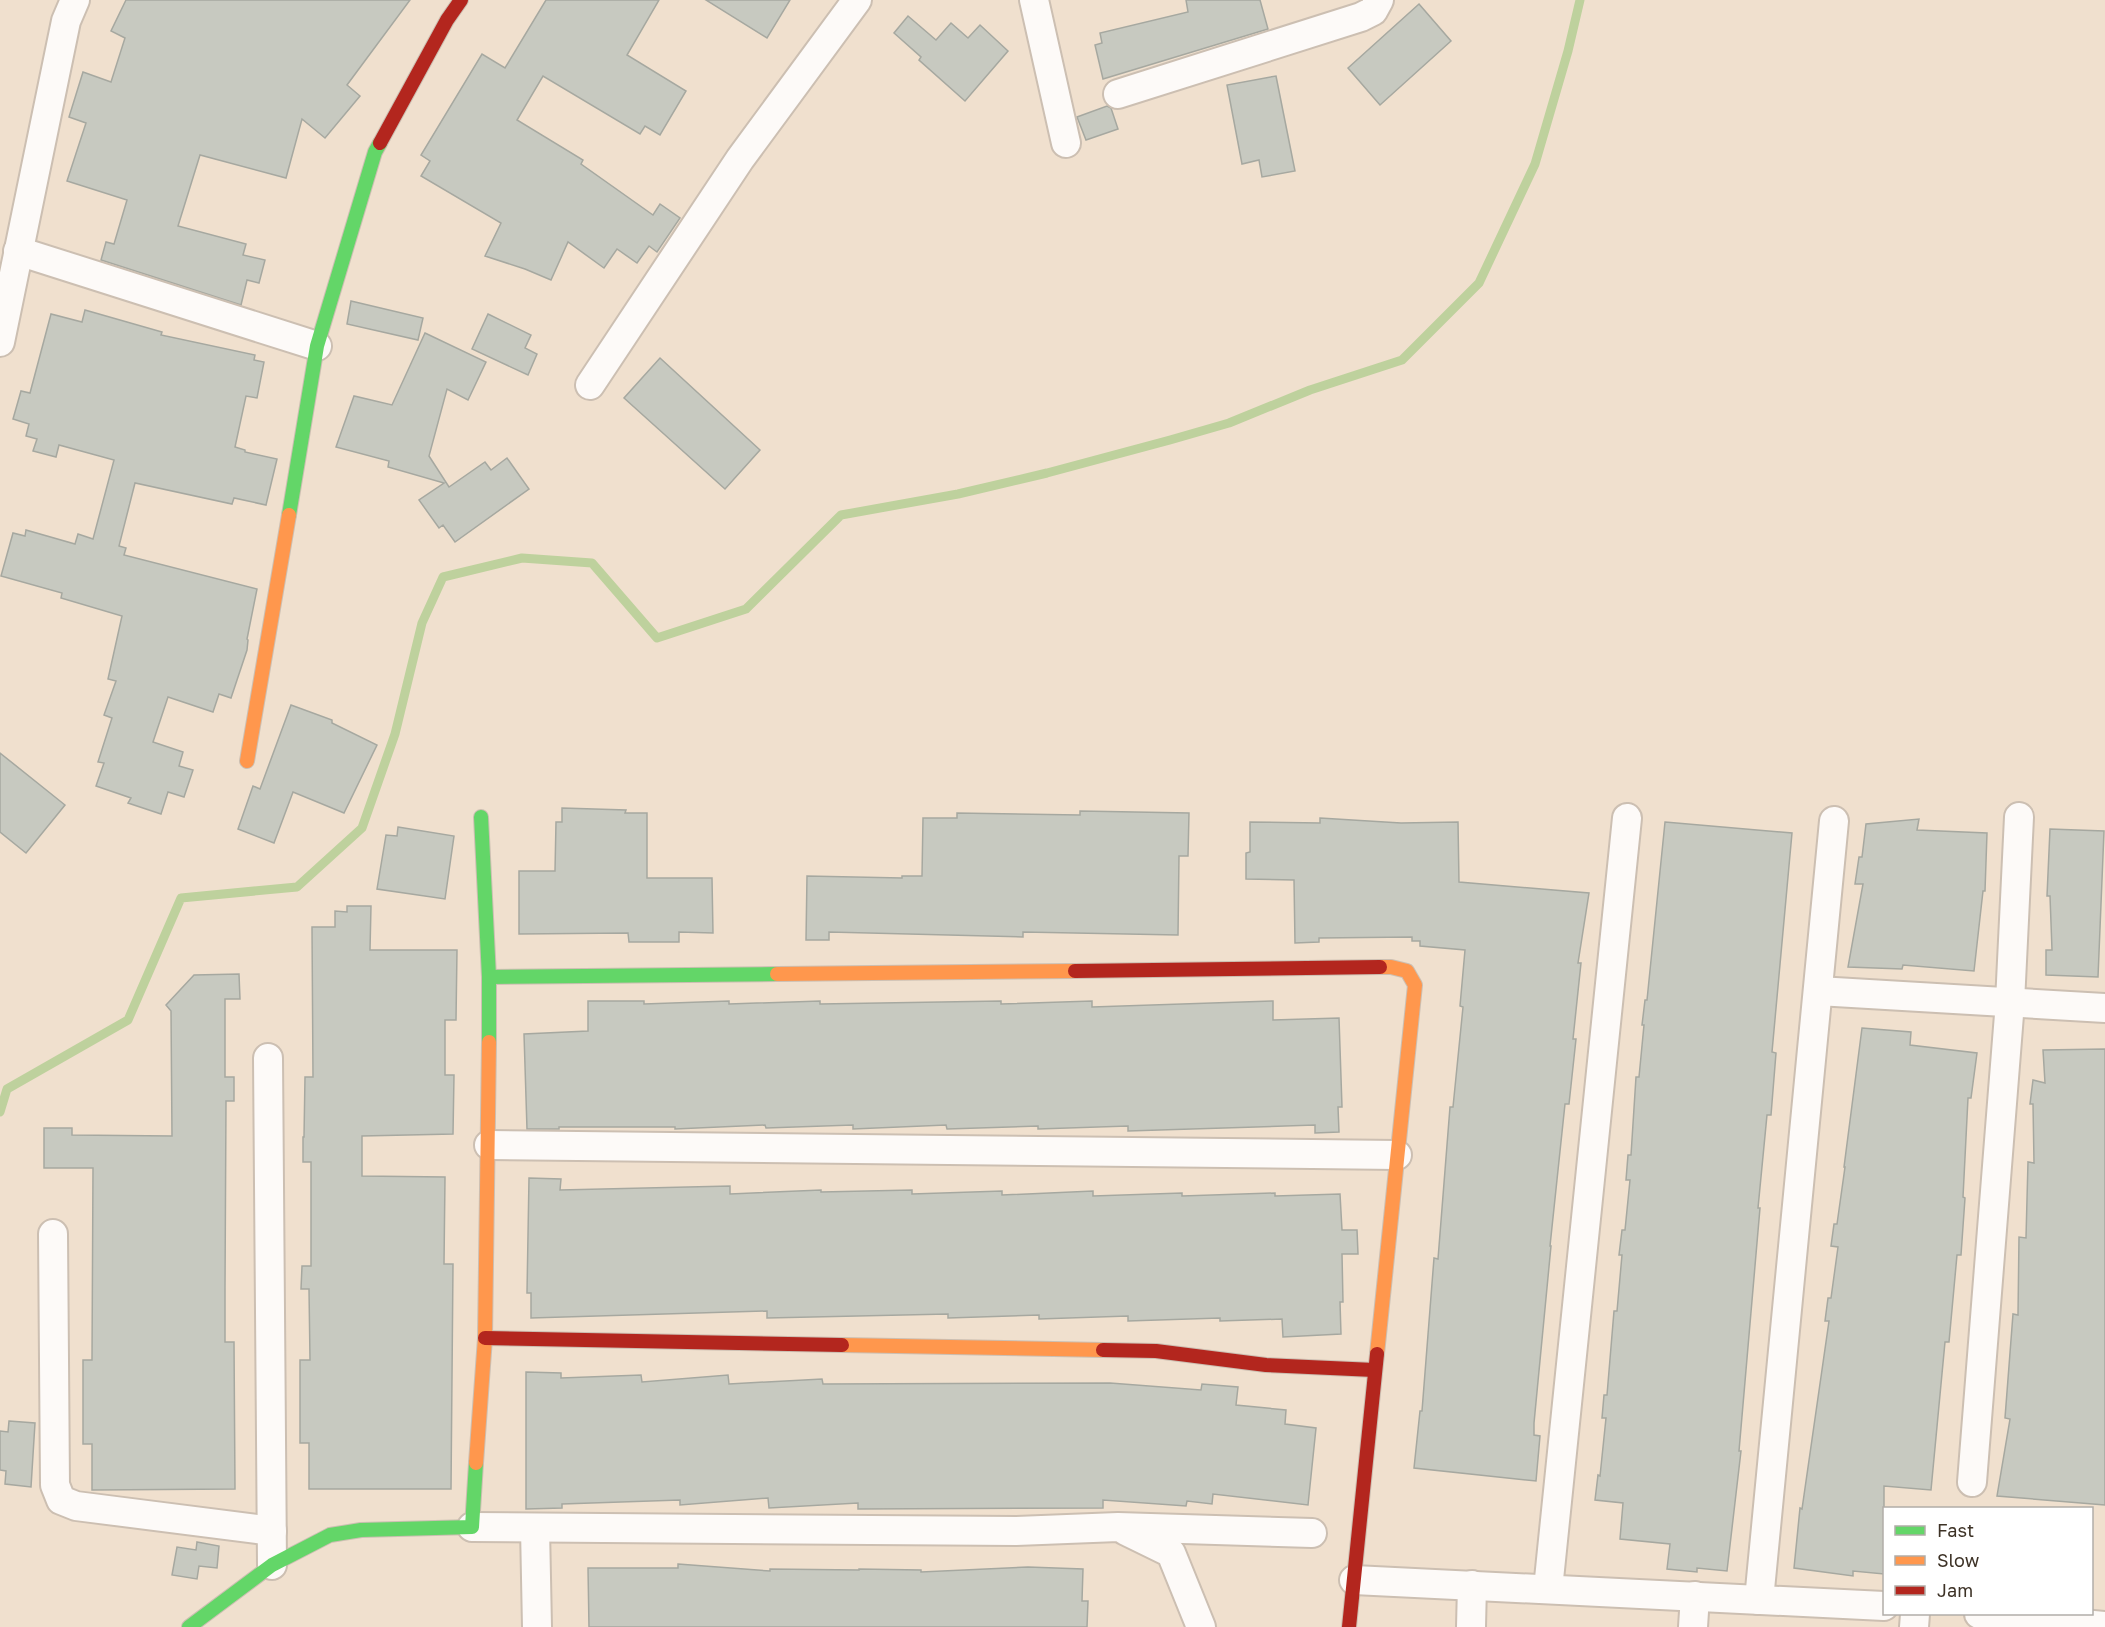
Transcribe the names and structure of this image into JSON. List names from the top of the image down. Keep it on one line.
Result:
{"legend":["Fast","Slow","Jam"]}
